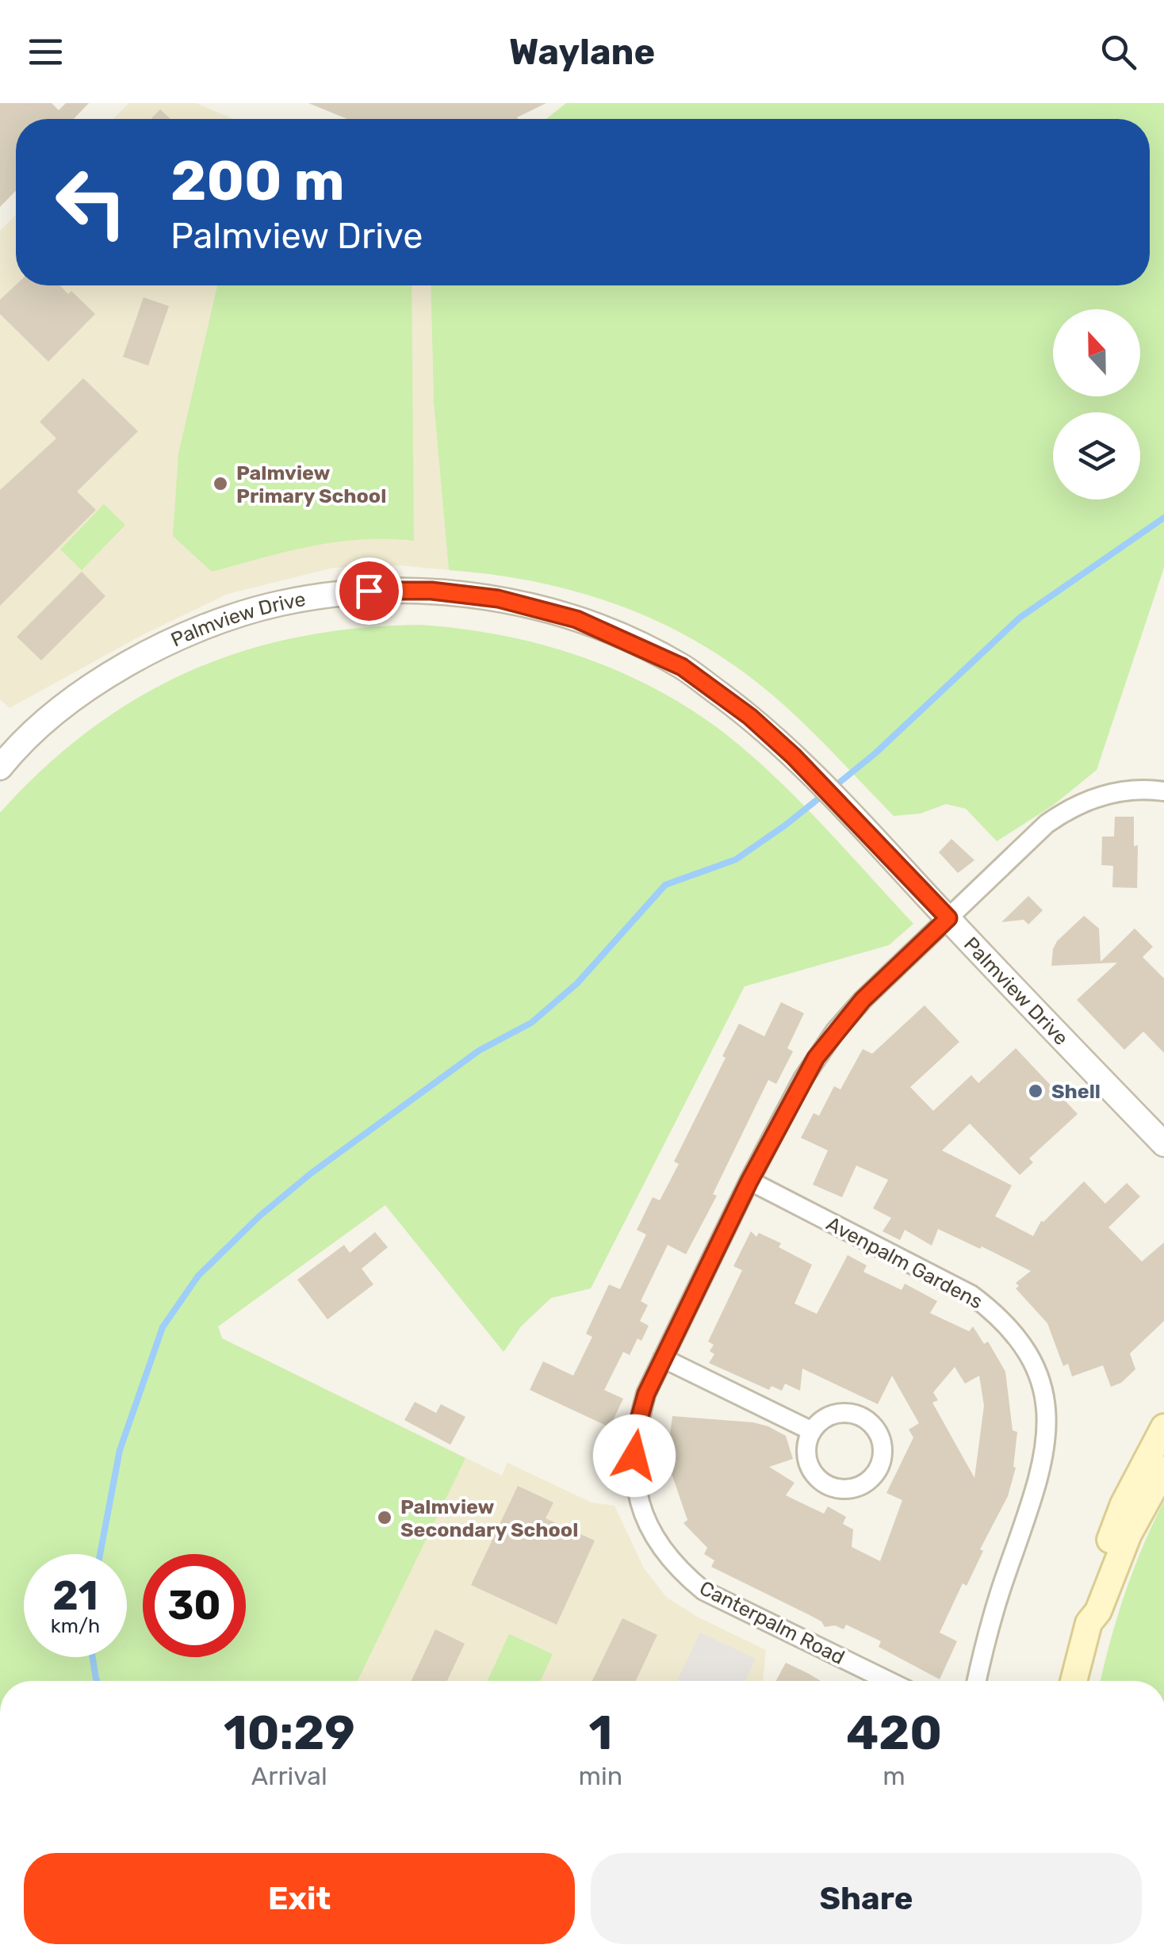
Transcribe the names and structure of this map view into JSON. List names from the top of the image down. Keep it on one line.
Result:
{"streets":{"street":["Palmview Drive","Avenpalm Gardens","Canterpalm Road"]},"crossings":[["Palmview Drive","Canterpalm Road"],["Avenpalm Gardens","Canterpalm Road"]],"places":["Palmview Primary School","Shell","Palmview Secondary School"],"north":"top","page":{"header":"Waylane","turn":["200 m","Palmview Drive"],"speed":"21 km/h","limit":"30","eta":["10:29","Arrival","1","min","420","m"],"buttons":["Exit","Share"]}}
